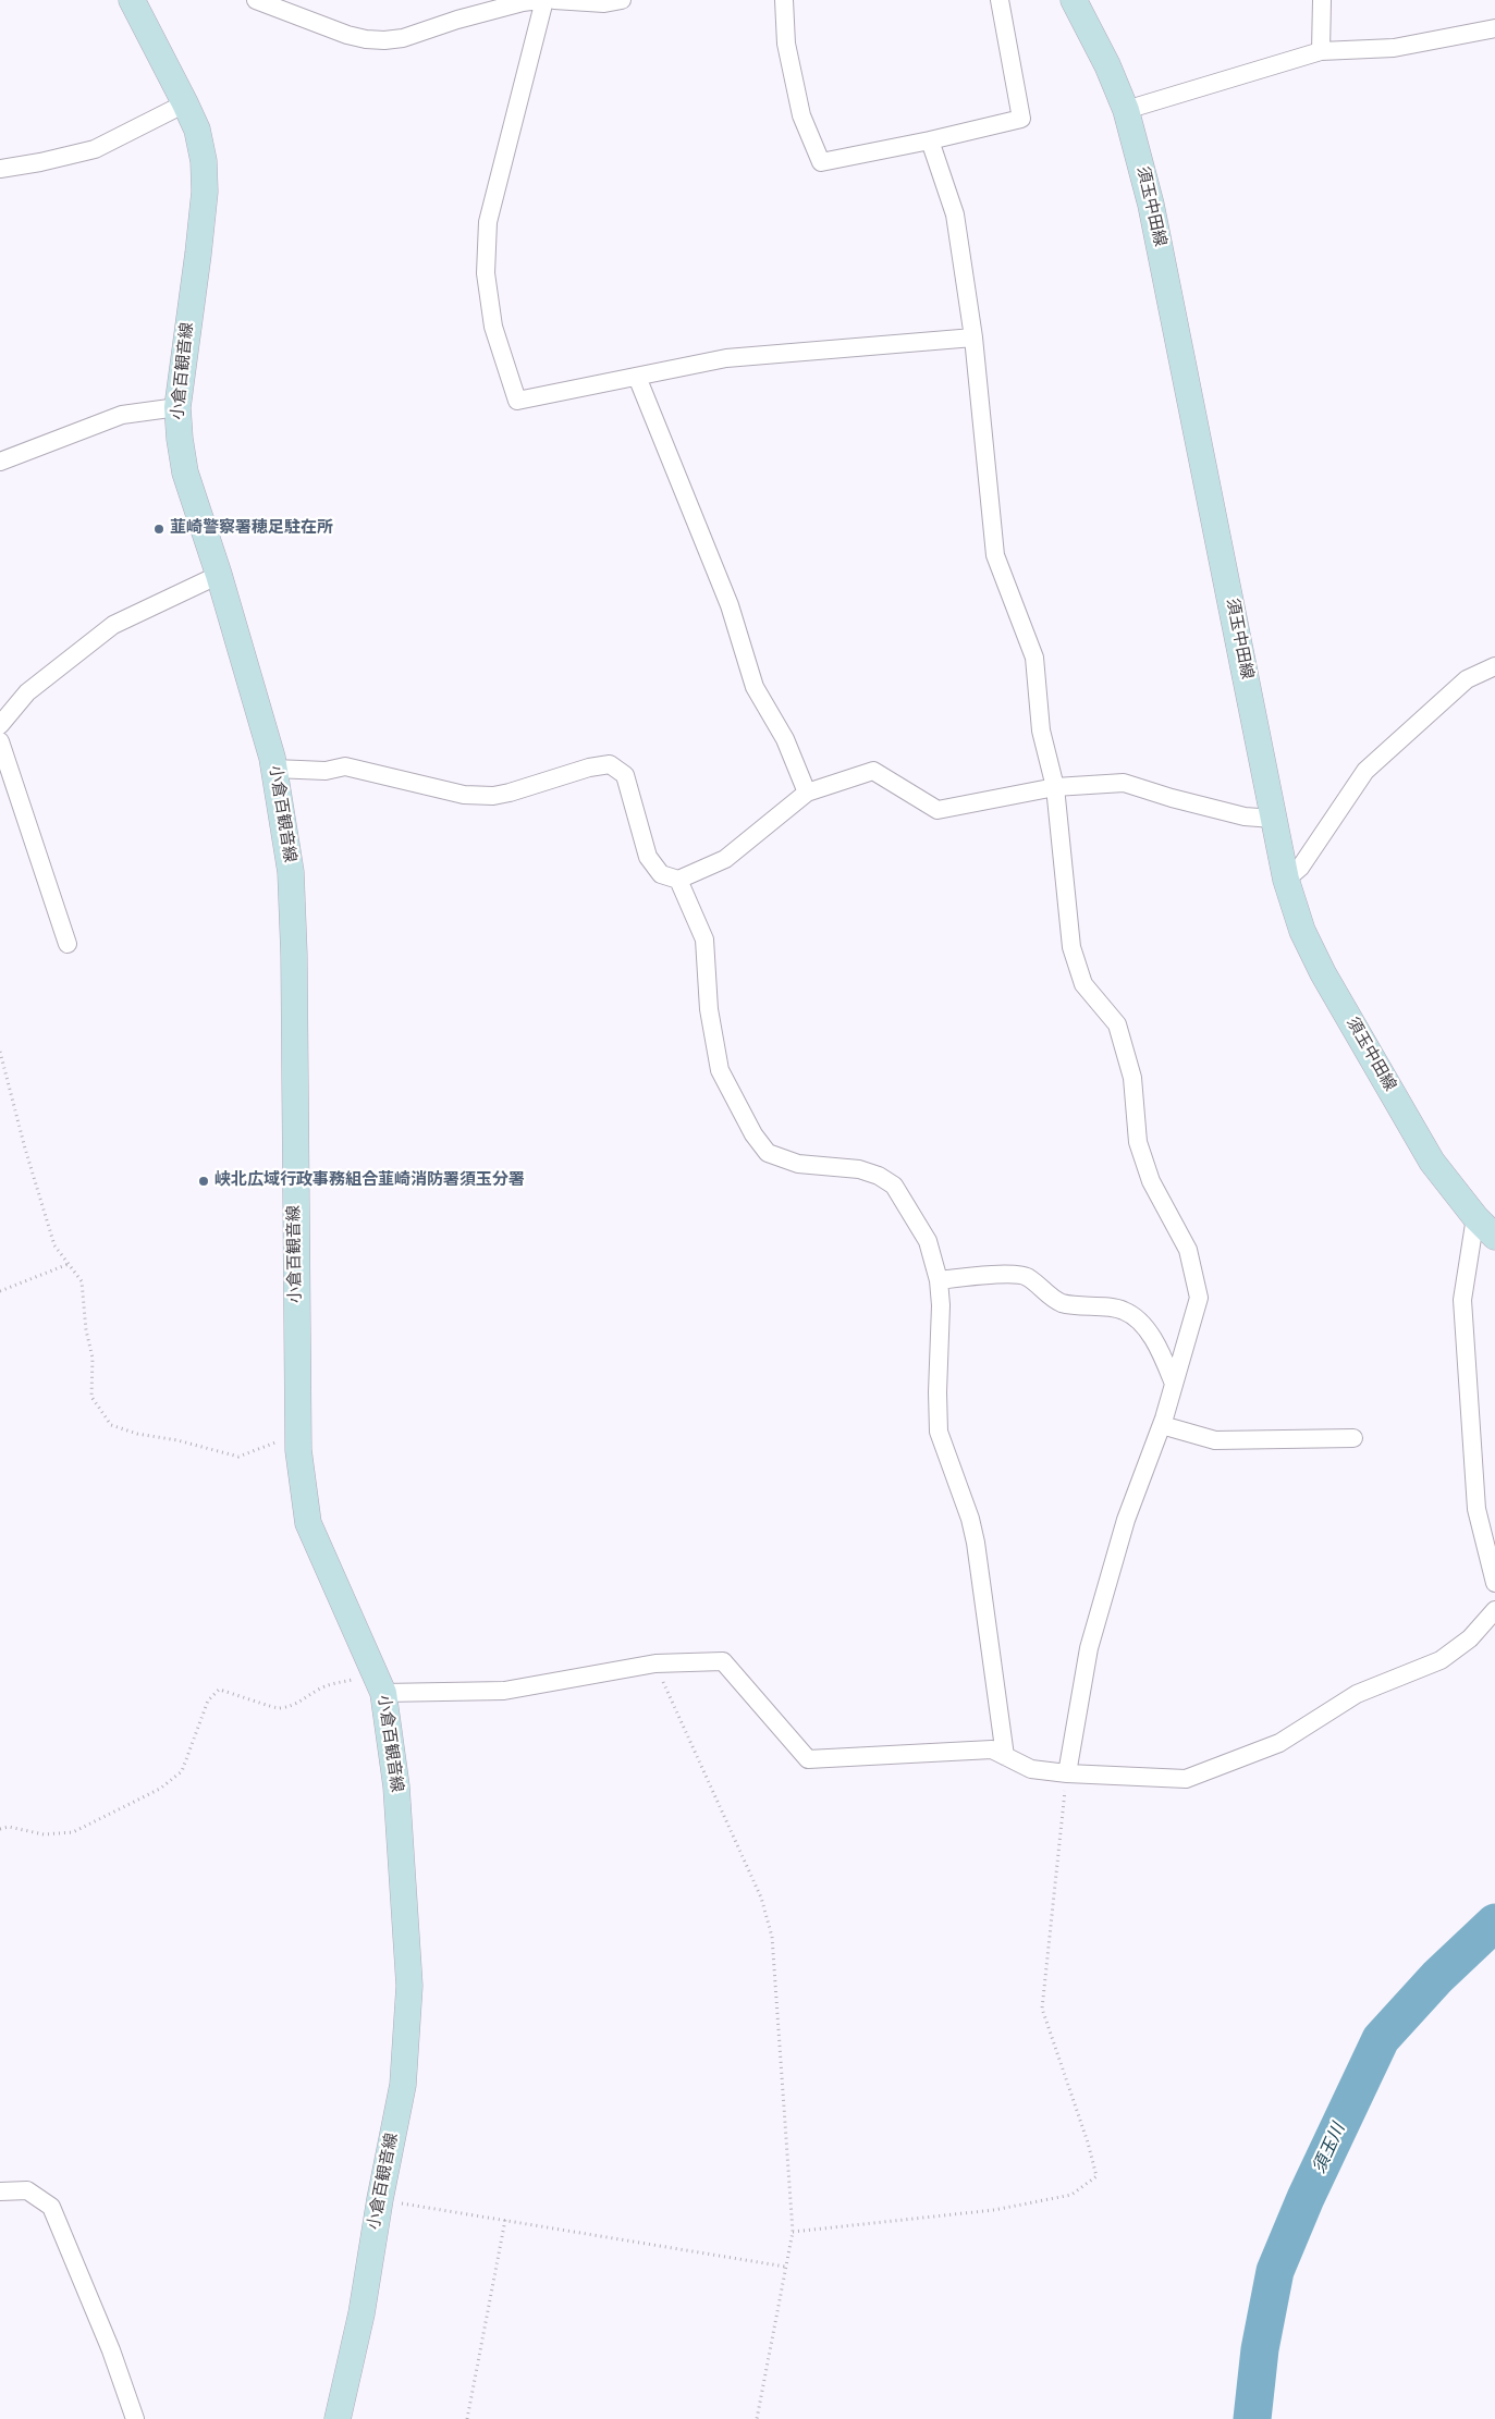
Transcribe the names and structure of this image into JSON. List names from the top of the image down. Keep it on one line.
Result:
{"streets":{"main road":["須玉中田線","小倉百観音線"]},"water":["須玉川"],"places":["韮崎警察署穂足駐在所","峡北広域行政事務組合韮崎消防署須玉分署"]}
